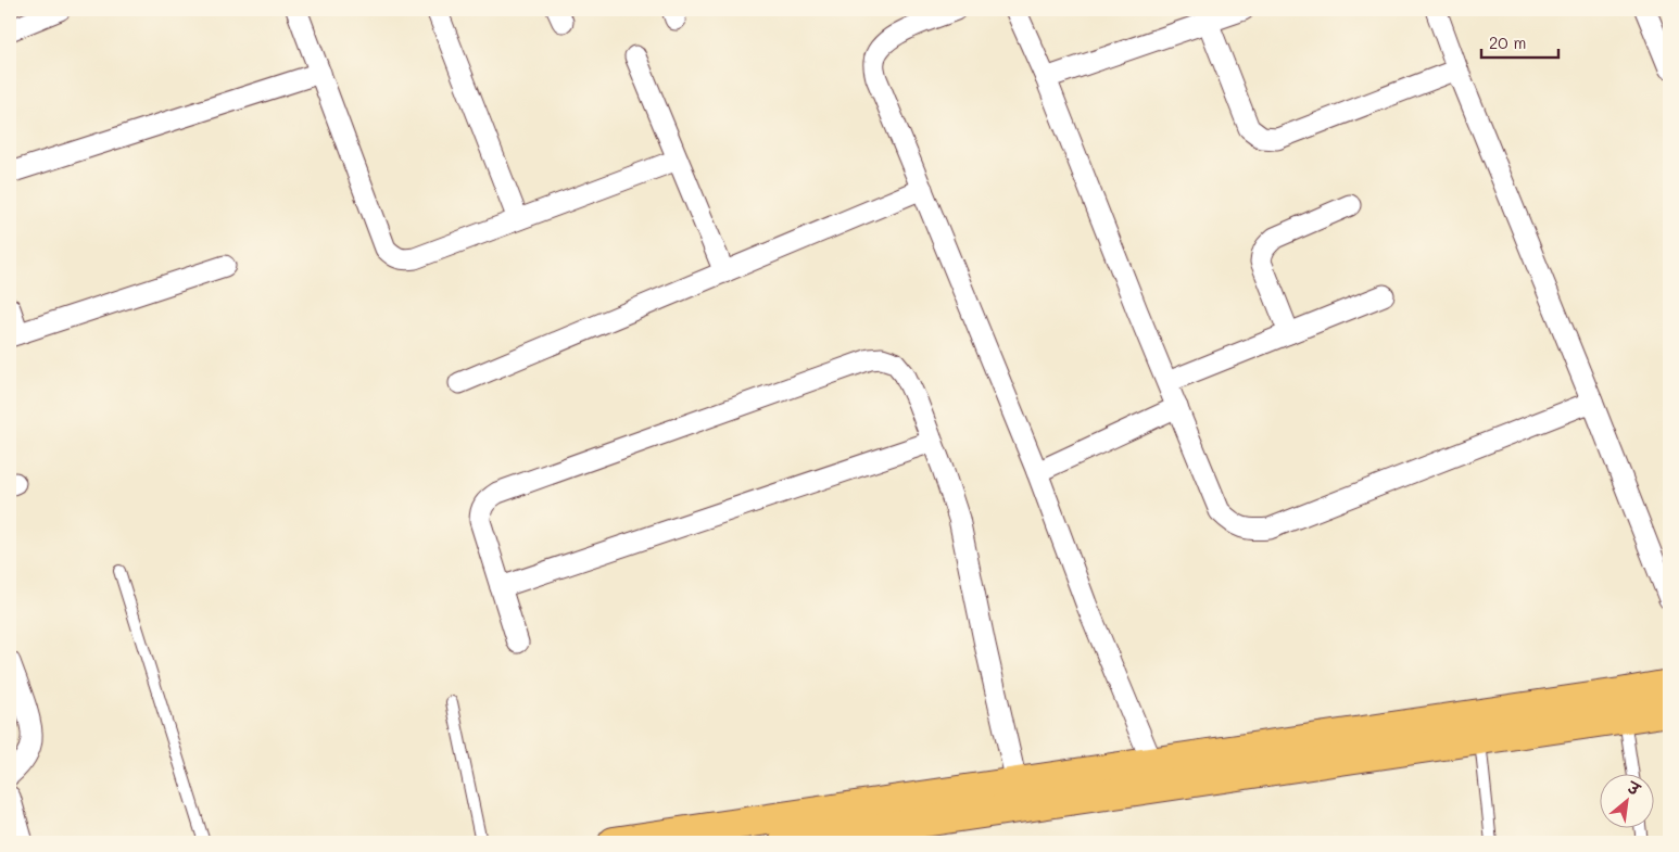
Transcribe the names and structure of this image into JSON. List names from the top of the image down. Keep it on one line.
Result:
{"scale_bar":"20 m","north":"top right"}
